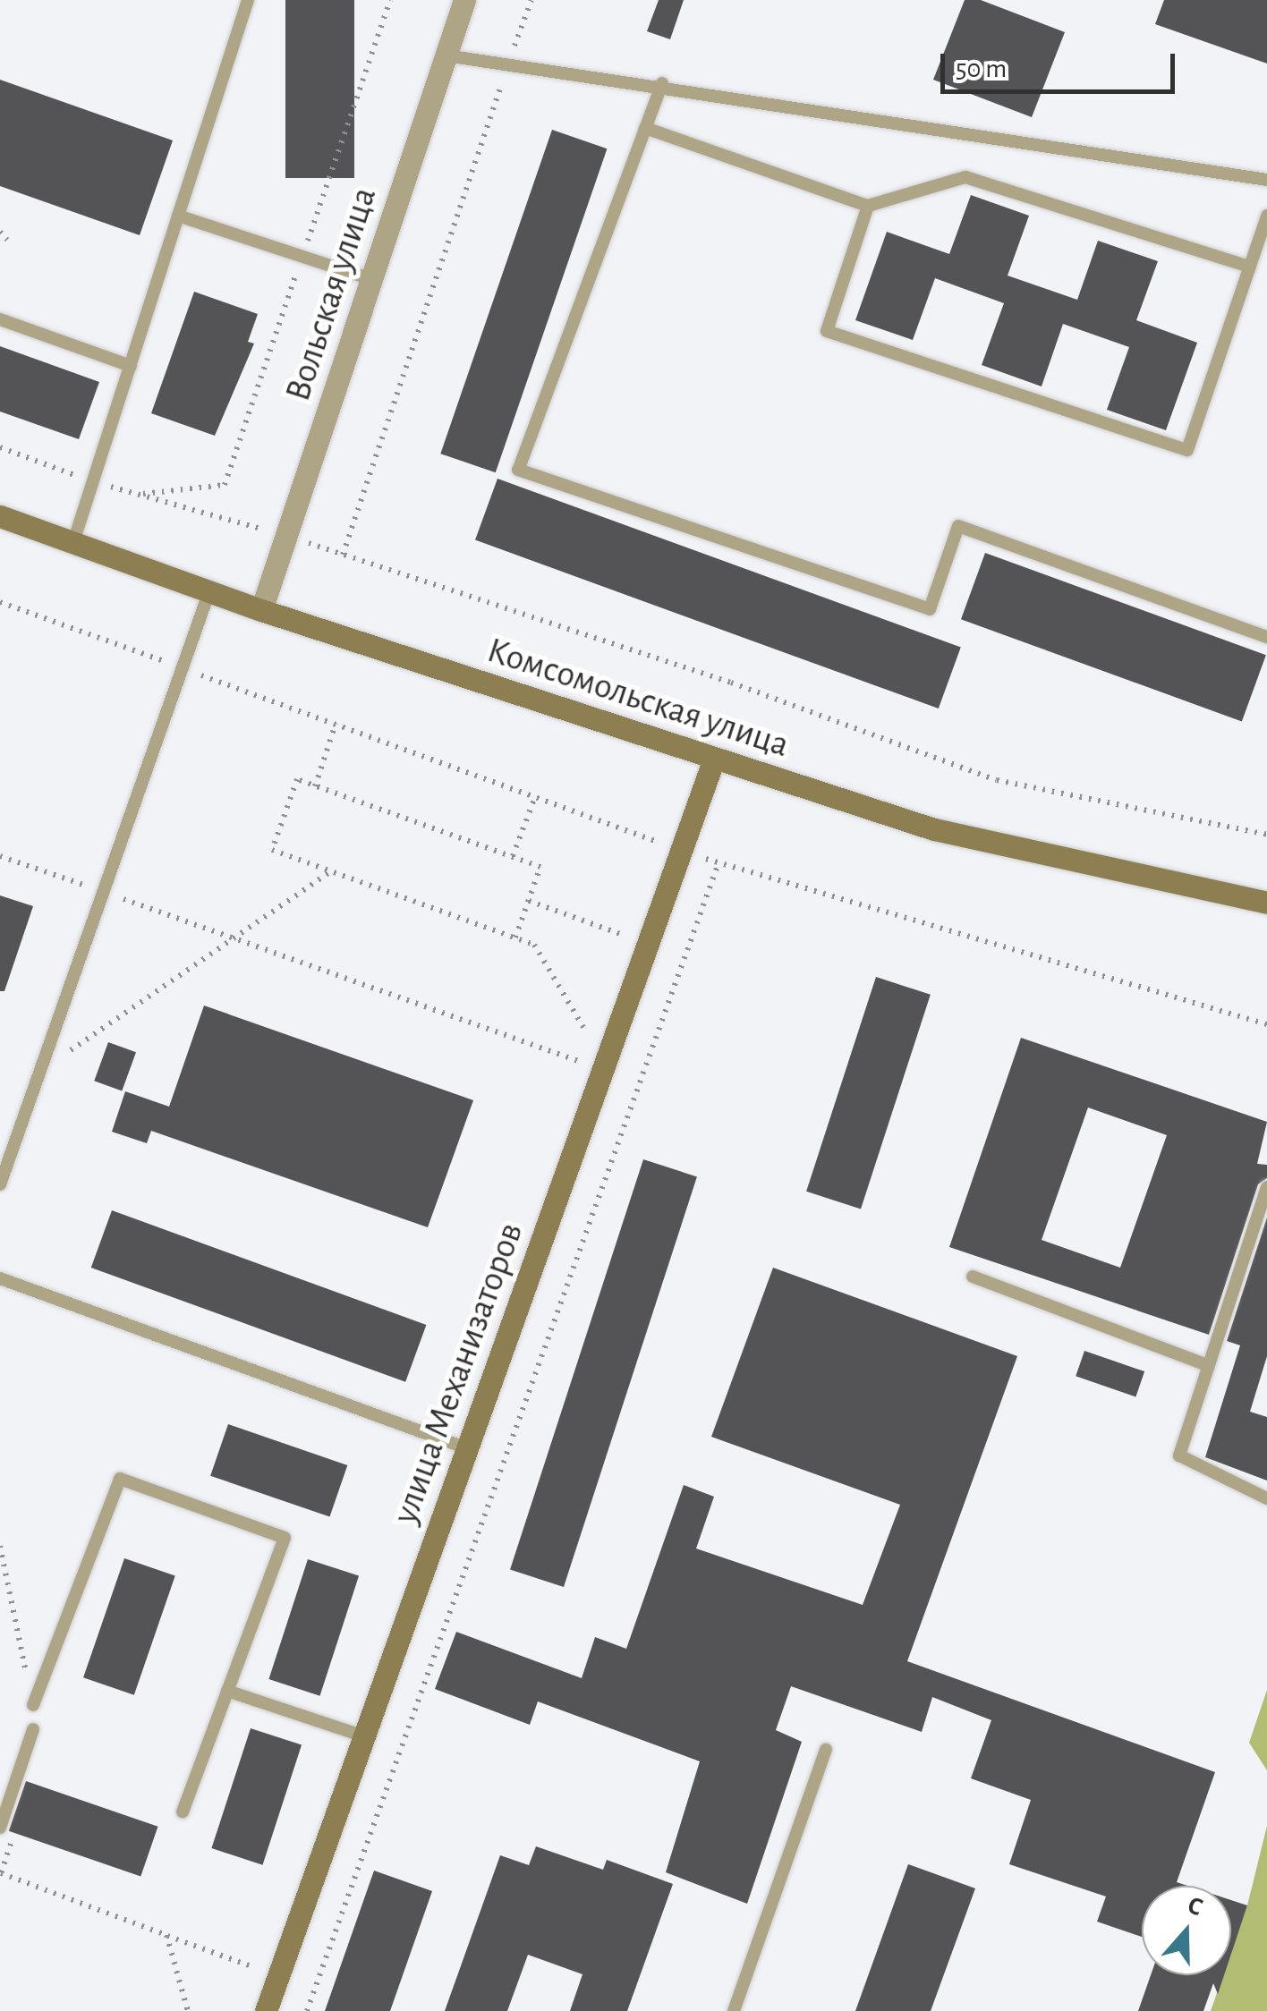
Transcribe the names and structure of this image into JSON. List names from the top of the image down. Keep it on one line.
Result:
{"streets":{"main road":["Комсомольская улица","улица Механизаторов"],"street":["Вольская улица"]},"crossings":[["Вольская улица","Комсомольская улица"],["Комсомольская улица","улица Механизаторов"]],"scale_bar":"50 m","north":"top"}
